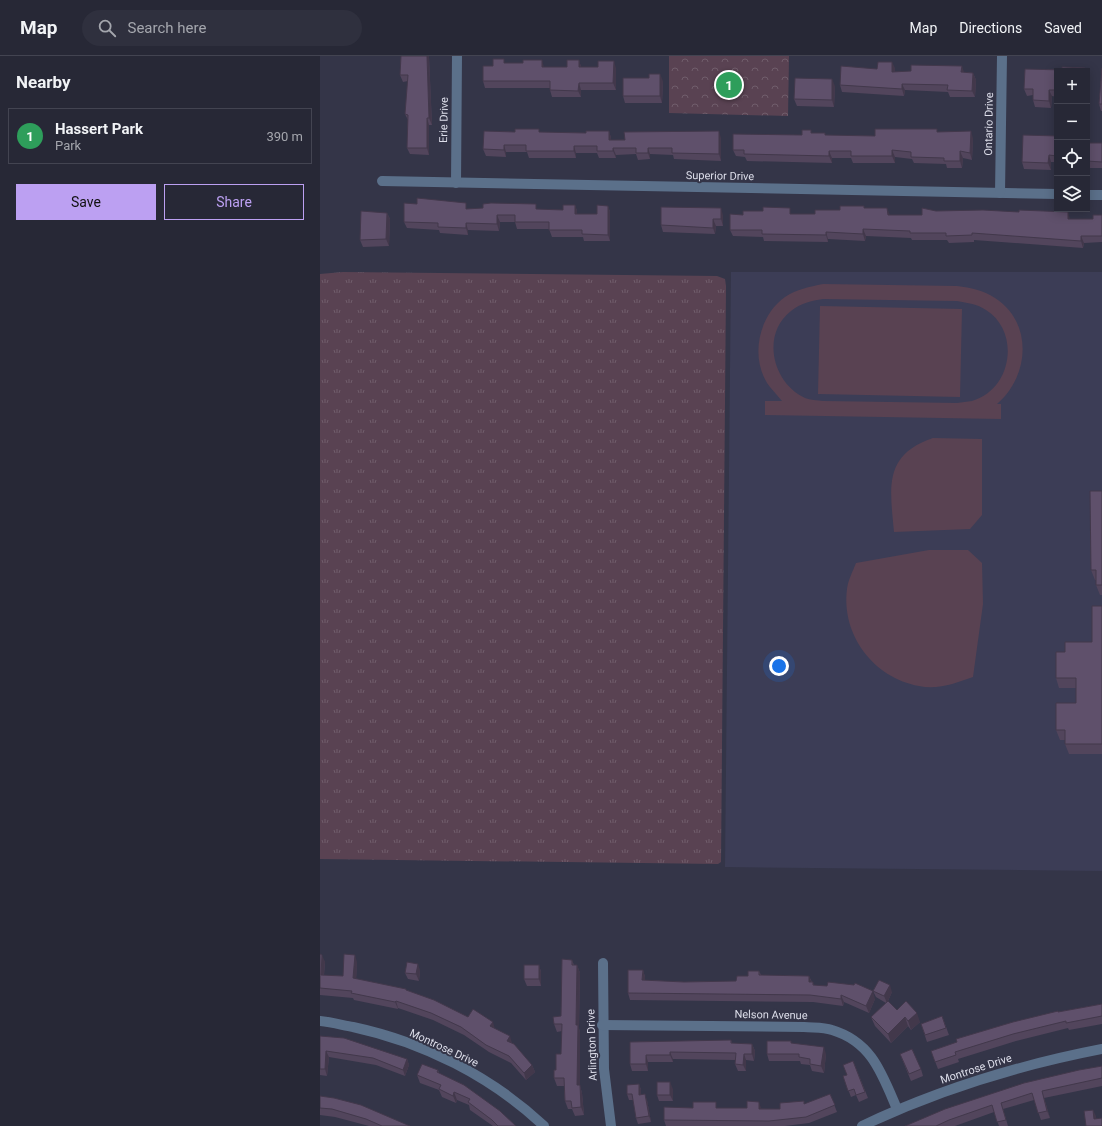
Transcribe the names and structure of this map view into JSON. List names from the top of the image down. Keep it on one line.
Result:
{"streets":{"street":["Erie Drive","Ontario Drive","Superior Drive","Nelson Avenue","Arlington Drive","Montrose Drive"]},"crossings":[["Erie Drive","Superior Drive"],["Ontario Drive","Superior Drive"],["Nelson Avenue","Arlington Drive"],["Nelson Avenue","Montrose Drive"]],"page":{"header":"Map","search":"Search here","nav":["Map","Directions","Saved"],"heading":"Nearby","map_buttons":["+","−"],"pins":"1","list":[{"mark":"1","name":"Hassert Park","note":"Park","value":"390 m"}],"buttons":["Save","Share"]}}
